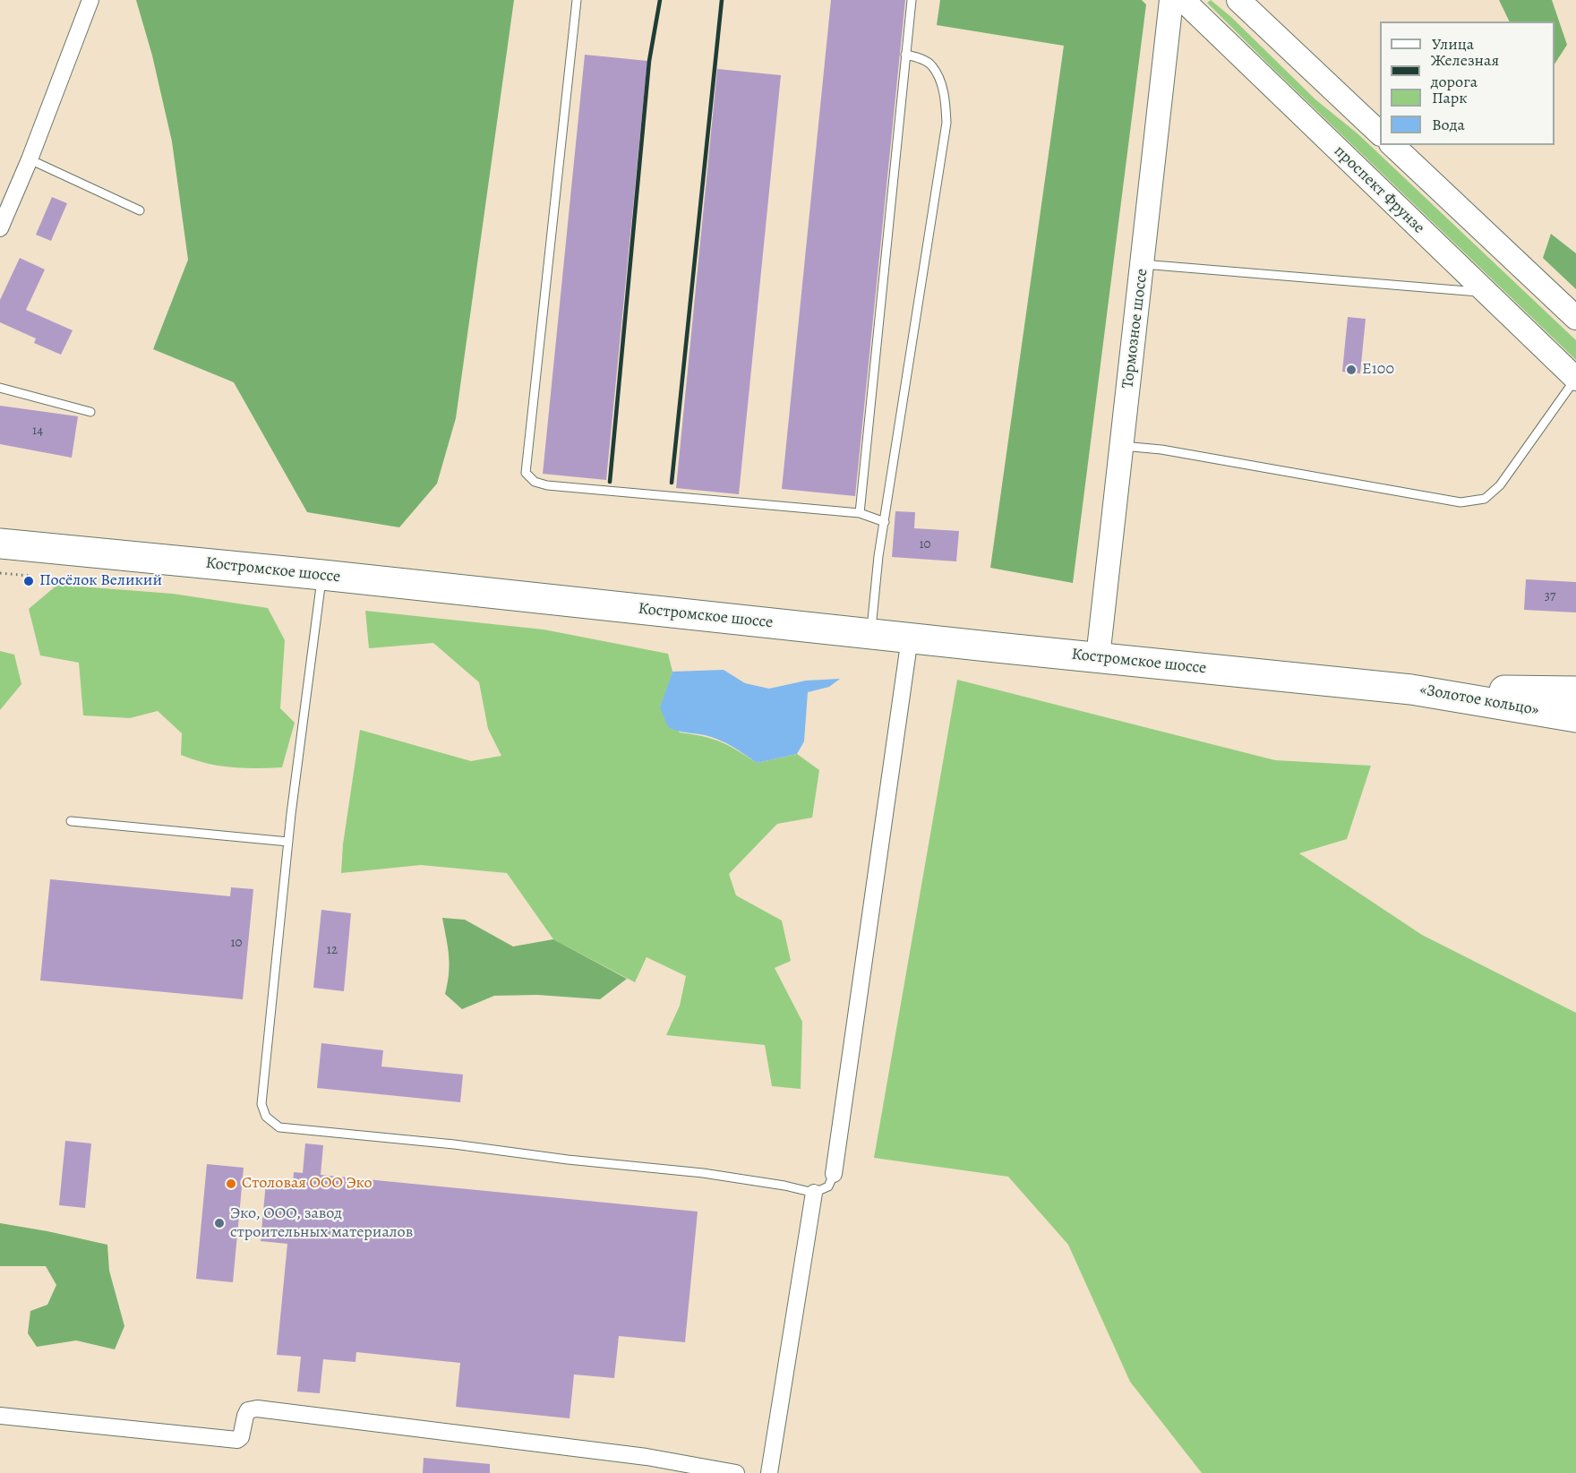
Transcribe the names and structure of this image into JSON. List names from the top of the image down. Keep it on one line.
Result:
{"streets":{"highway":["Костромское шоссе","«Золотое кольцо»"],"main road":["проспект Фрунзе","Тормозное шоссе"]},"crossings":[["Тормозное шоссе","Костромское шоссе"],["Костромское шоссе","«Золотое кольцо»"]],"places":["E100","Посёлок Великий","Столовая ООО Эко","Эко, ООО, завод строительных материалов"],"house_numbers":["14","10","37","10","12"],"legend":["Улица","Железная дорога","Парк","Вода"]}
